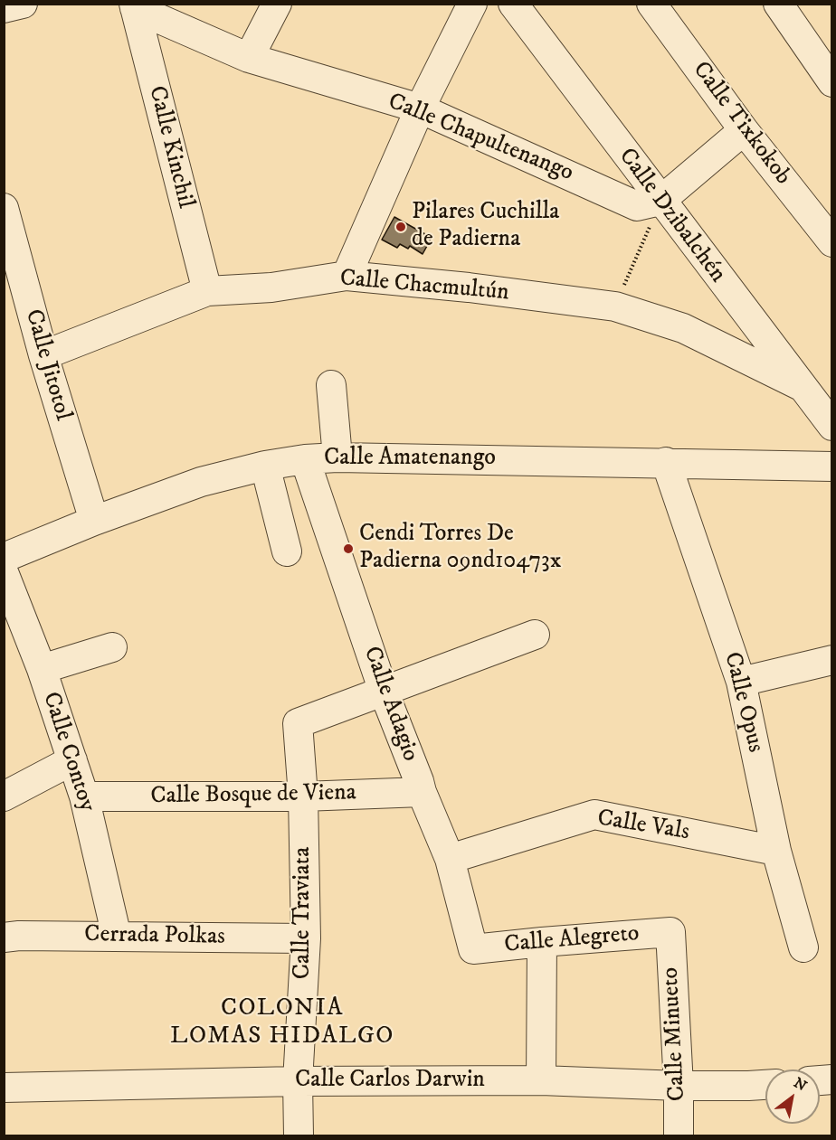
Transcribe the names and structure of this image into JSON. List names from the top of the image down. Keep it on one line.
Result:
{"streets":{"street":["Calle Tixkokob","Calle Chapultenango","Calle Kinchil","Calle Dzibalchén","Calle Chacmultún","Calle Jitotol","Calle Amatenango","Calle Opus","Calle Adagio","Calle Contoy","Calle Bosque de Viena","Calle Vals","Calle Traviata","Cerrada Polkas","Calle Alegreto","Calle Minueto","Calle Carlos Darwin"]},"crossings":[["Calle Chapultenango","Calle Kinchil"],["Calle Chapultenango","Calle Dzibalchén"],["Calle Kinchil","Calle Chacmultún"],["Calle Dzibalchén","Calle Chacmultún"],["Calle Chacmultún","Calle Jitotol"],["Calle Jitotol","Calle Amatenango"],["Calle Amatenango","Calle Opus"],["Calle Amatenango","Calle Adagio"],["Calle Opus","Calle Vals"],["Calle Adagio","Calle Bosque de Viena"],["Calle Adagio","Calle Vals"],["Calle Adagio","Calle Traviata"],["Calle Adagio","Calle Alegreto"],["Calle Contoy","Calle Bosque de Viena"],["Calle Contoy","Cerrada Polkas"],["Calle Bosque de Viena","Calle Traviata"],["Calle Traviata","Cerrada Polkas"],["Calle Traviata","Calle Carlos Darwin"],["Calle Alegreto","Calle Minueto"],["Calle Minueto","Calle Carlos Darwin"]],"districts":["COLONIA LOMAS HIDALGO"],"places":["Pilares Cuchilla de Padierna","Cendi Torres De Padierna 09nd10473x"],"north":"top right"}
